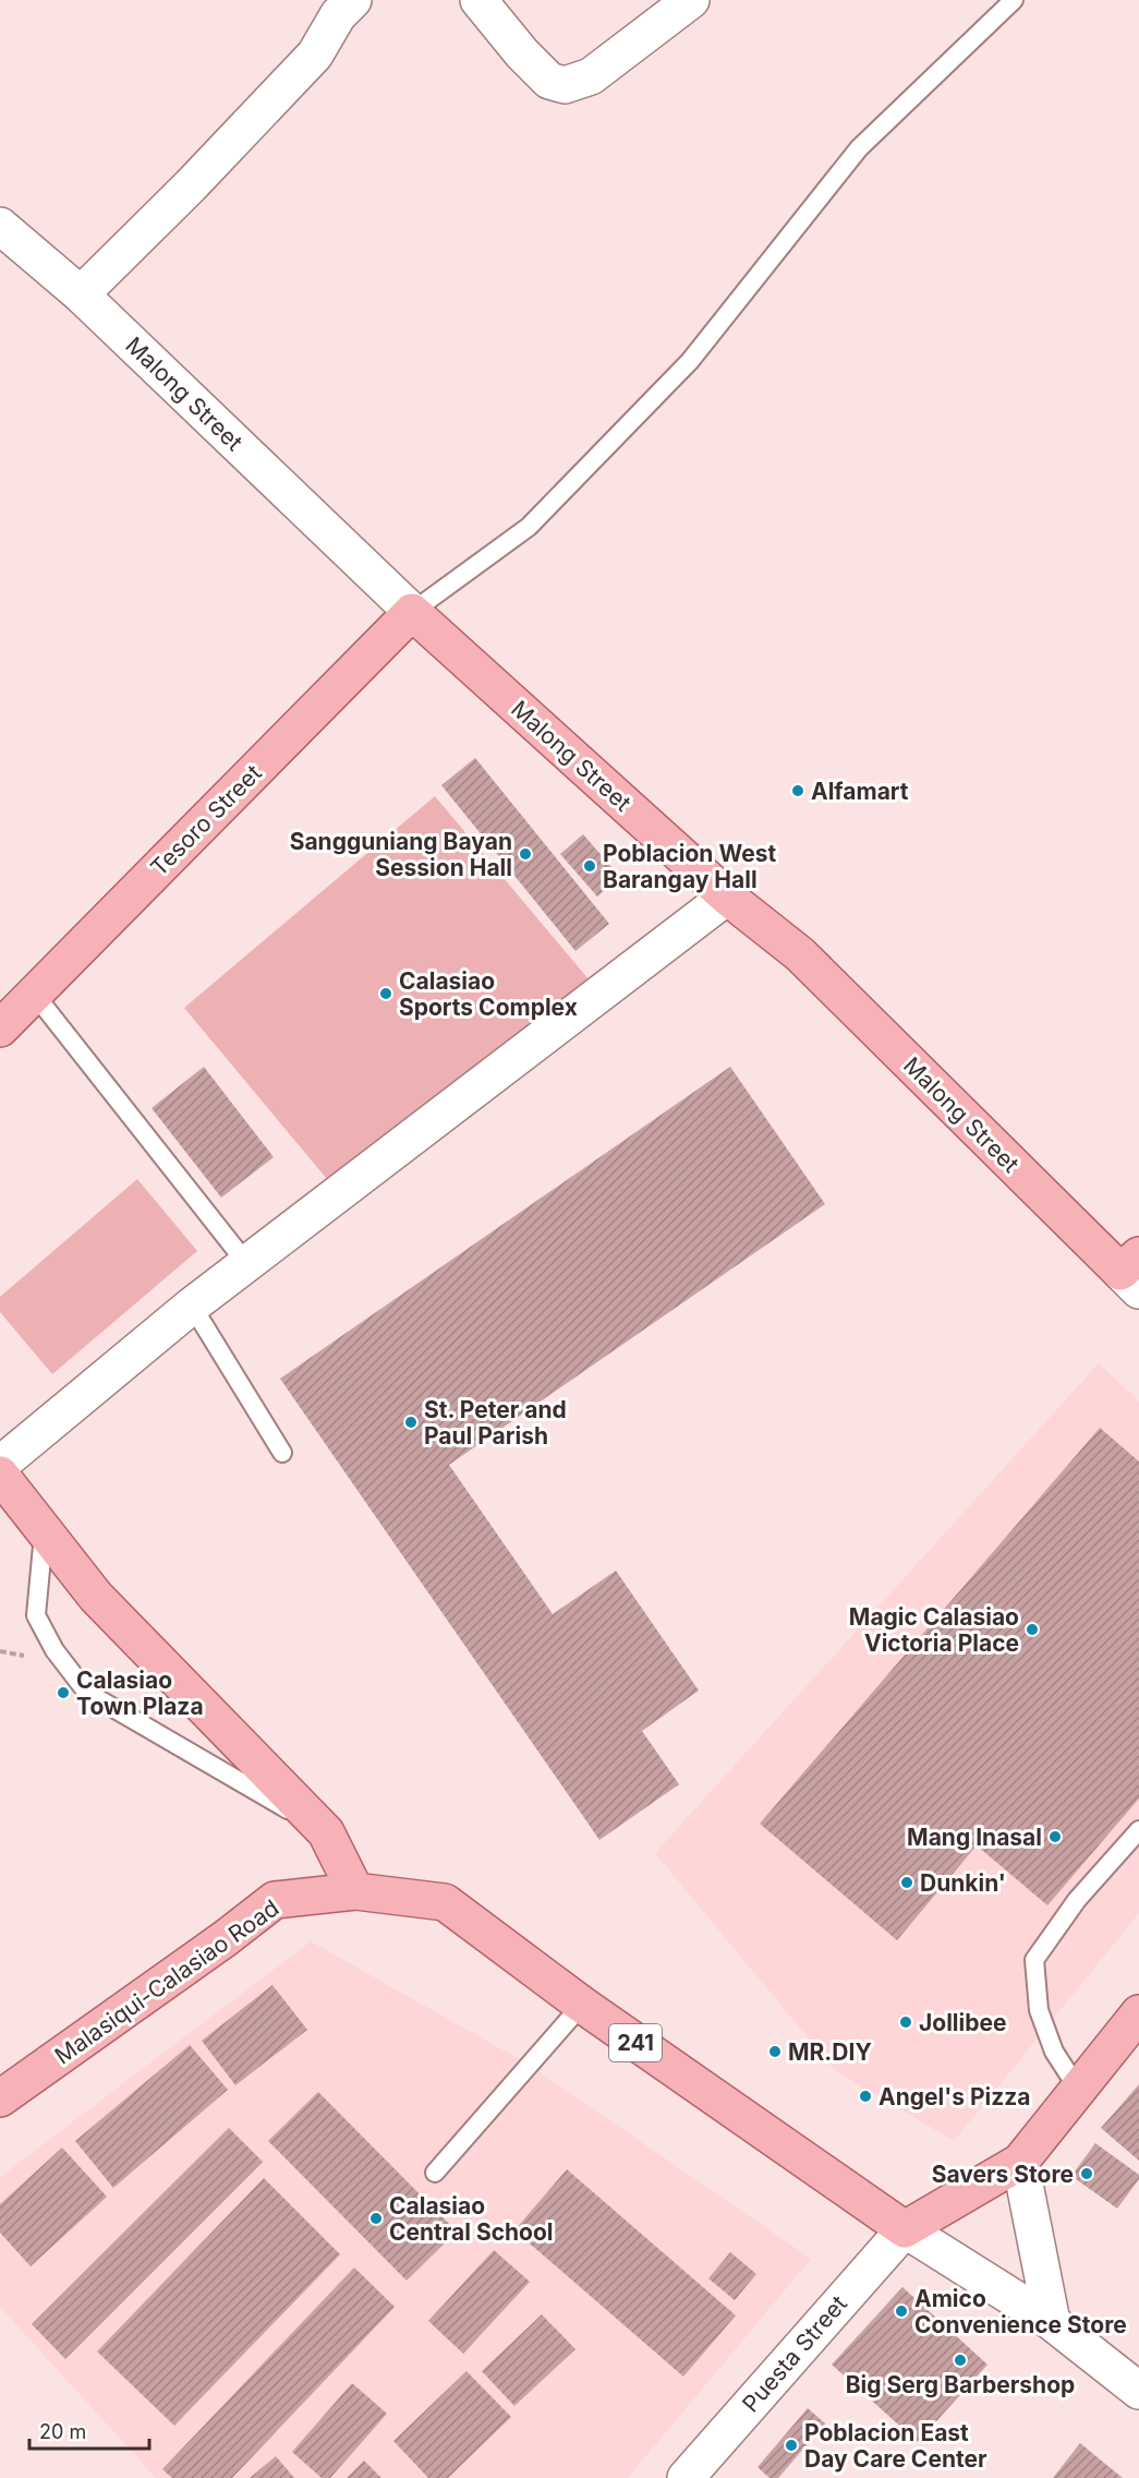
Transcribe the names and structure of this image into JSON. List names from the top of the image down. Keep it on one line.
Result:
{"streets":{"main road":["Malong Street","Tesoro Street","Malasiqui-Calasiao Road","241"],"street":["Puesta Street"]},"crossings":[["Malong Street","Tesoro Street"],["Malasiqui-Calasiao Road","Puesta Street"]],"places":["Alfamart","Sangguniang Bayan Session Hall","Poblacion West Barangay Hall","Calasiao Sports Complex","St. Peter and Paul Parish","Magic Calasiao Victoria Place","Calasiao Town Plaza","Mang Inasal","Dunkin'","Jollibee","MR.DIY","Angel's Pizza","Savers Store","Calasiao Central School","Amico Convenience Store","Big Serg Barbershop","Poblacion East Day Care Center"],"scale_bar":"20 m"}
